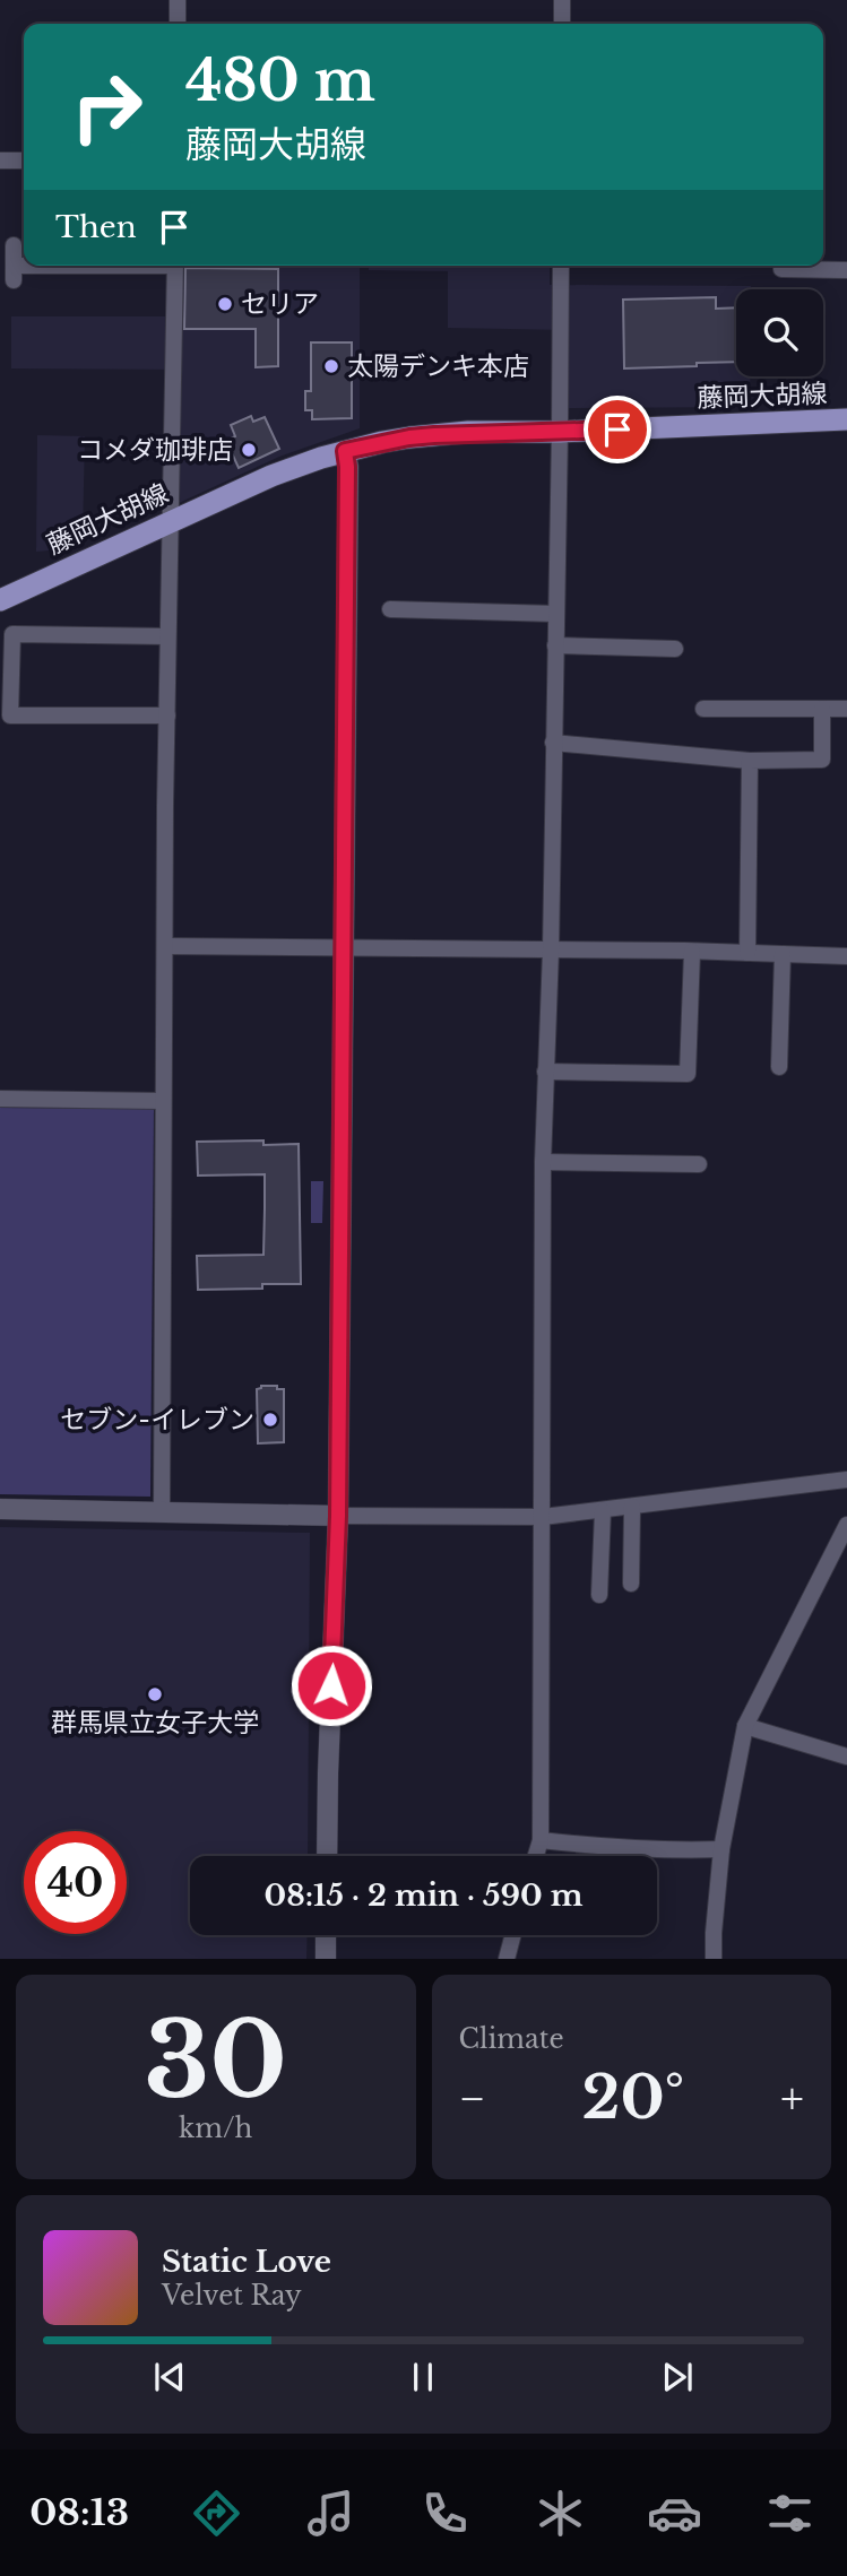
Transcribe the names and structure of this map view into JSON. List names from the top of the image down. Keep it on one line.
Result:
{"streets":{"main road":["藤岡大胡線"]},"places":["セリア","太陽デンキ本店","コメダ珈琲店","セブン-イレブン","群馬県立女子大学"],"page":{"turn":["480 m","藤岡大胡線"],"then":"Then","limit":"40","trip":"08:15 · 2 min · 590 m","tile":[["30","km/h"],"Climate"],"heat":["−","20°","+"],"song":["Static Love","Velvet Ray"],"tabs":"08:13"}}
